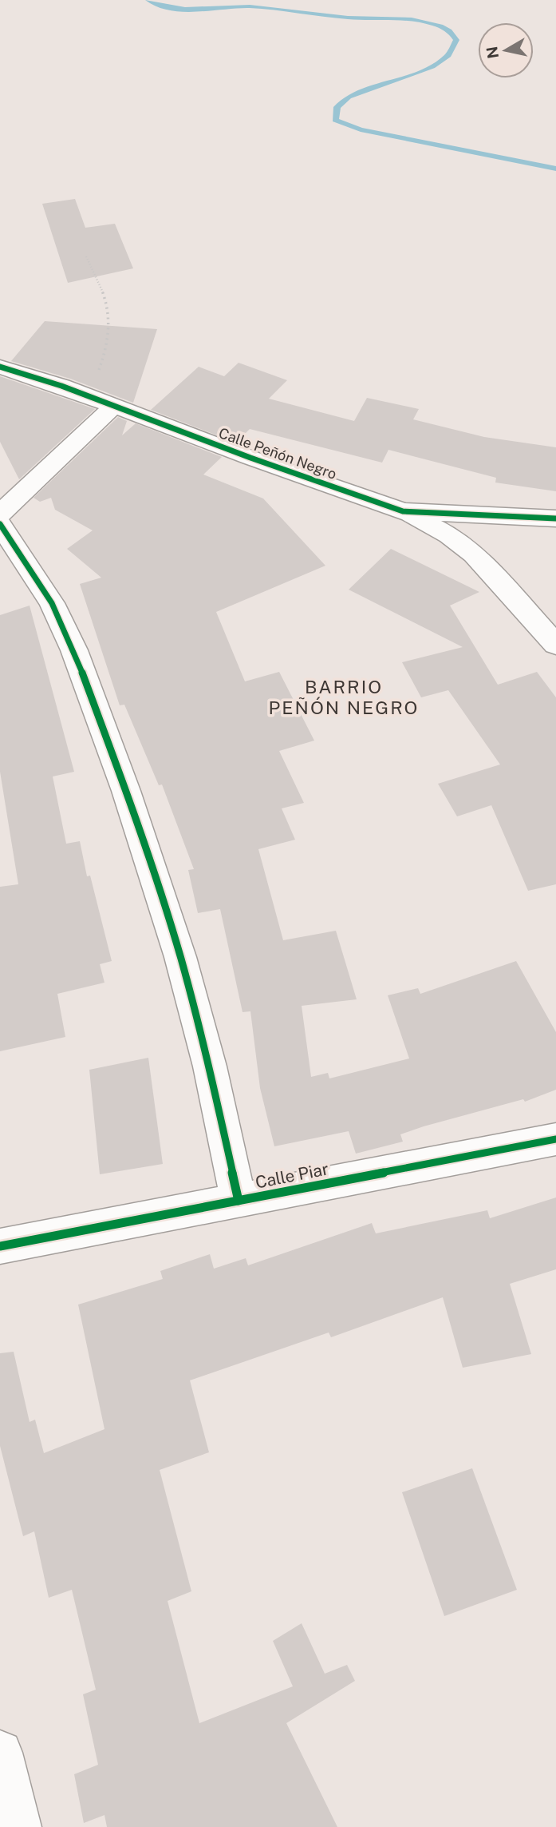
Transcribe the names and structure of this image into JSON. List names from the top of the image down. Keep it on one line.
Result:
{"streets":{"street":["Calle Peñón Negro","Calle Piar"]},"districts":["BARRIO PEÑÓN NEGRO"],"north":"left"}
